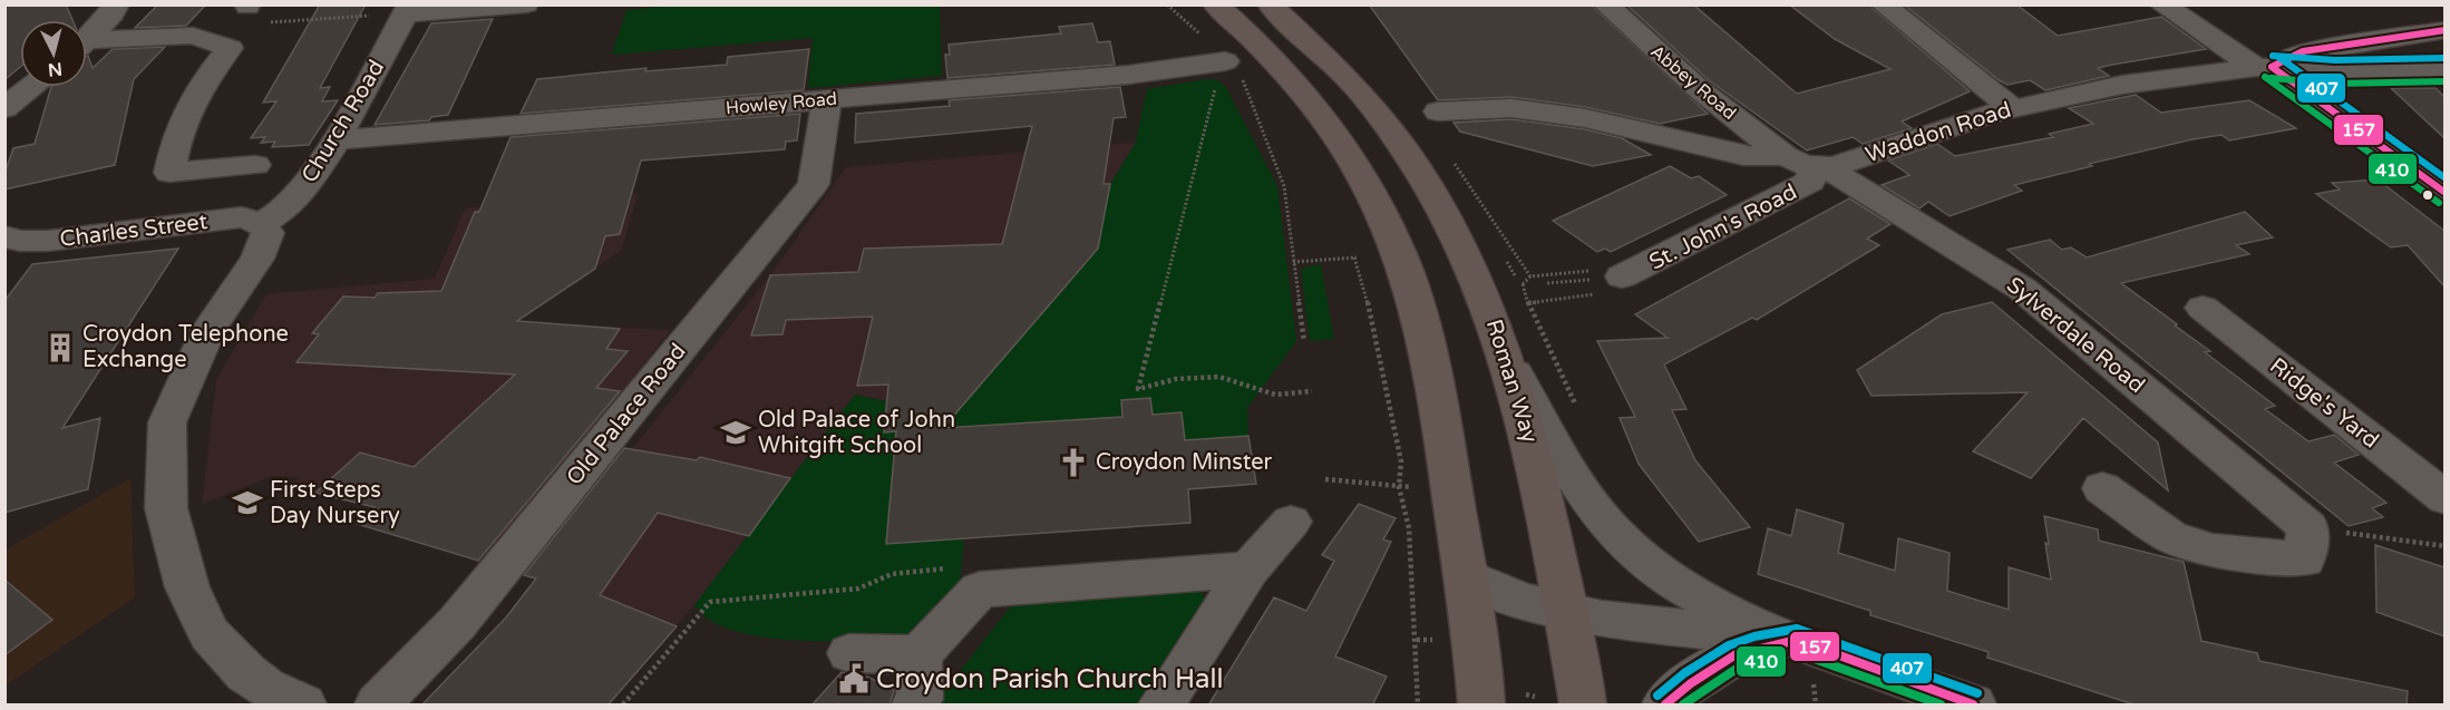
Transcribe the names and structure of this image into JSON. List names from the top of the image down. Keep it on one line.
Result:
{"streets":{"main road":["Roman Way"],"street":["Abbey Road","Howley Road","Church Road","Waddon Road","St. John's Road","Charles Street","Sylverdale Road","Ridge's Yard","Old Palace Road"]},"crossings":[["Abbey Road","Waddon Road"],["Abbey Road","St. John's Road"],["Abbey Road","Sylverdale Road"],["Howley Road","Church Road"],["Howley Road","Old Palace Road"],["Church Road","Charles Street"],["Waddon Road","St. John's Road"],["Waddon Road","Sylverdale Road"],["St. John's Road","Sylverdale Road"]],"places":{"building":["Croydon Telephone Exchange"],"school or university":["Old Palace of John Whitgift School","First Steps Day Nursery"],"church":["Croydon Minster"],"public building":["Croydon Parish Church Hall"]},"lines":["transit line 157","transit line 407","transit line 410"],"north":"bottom"}
